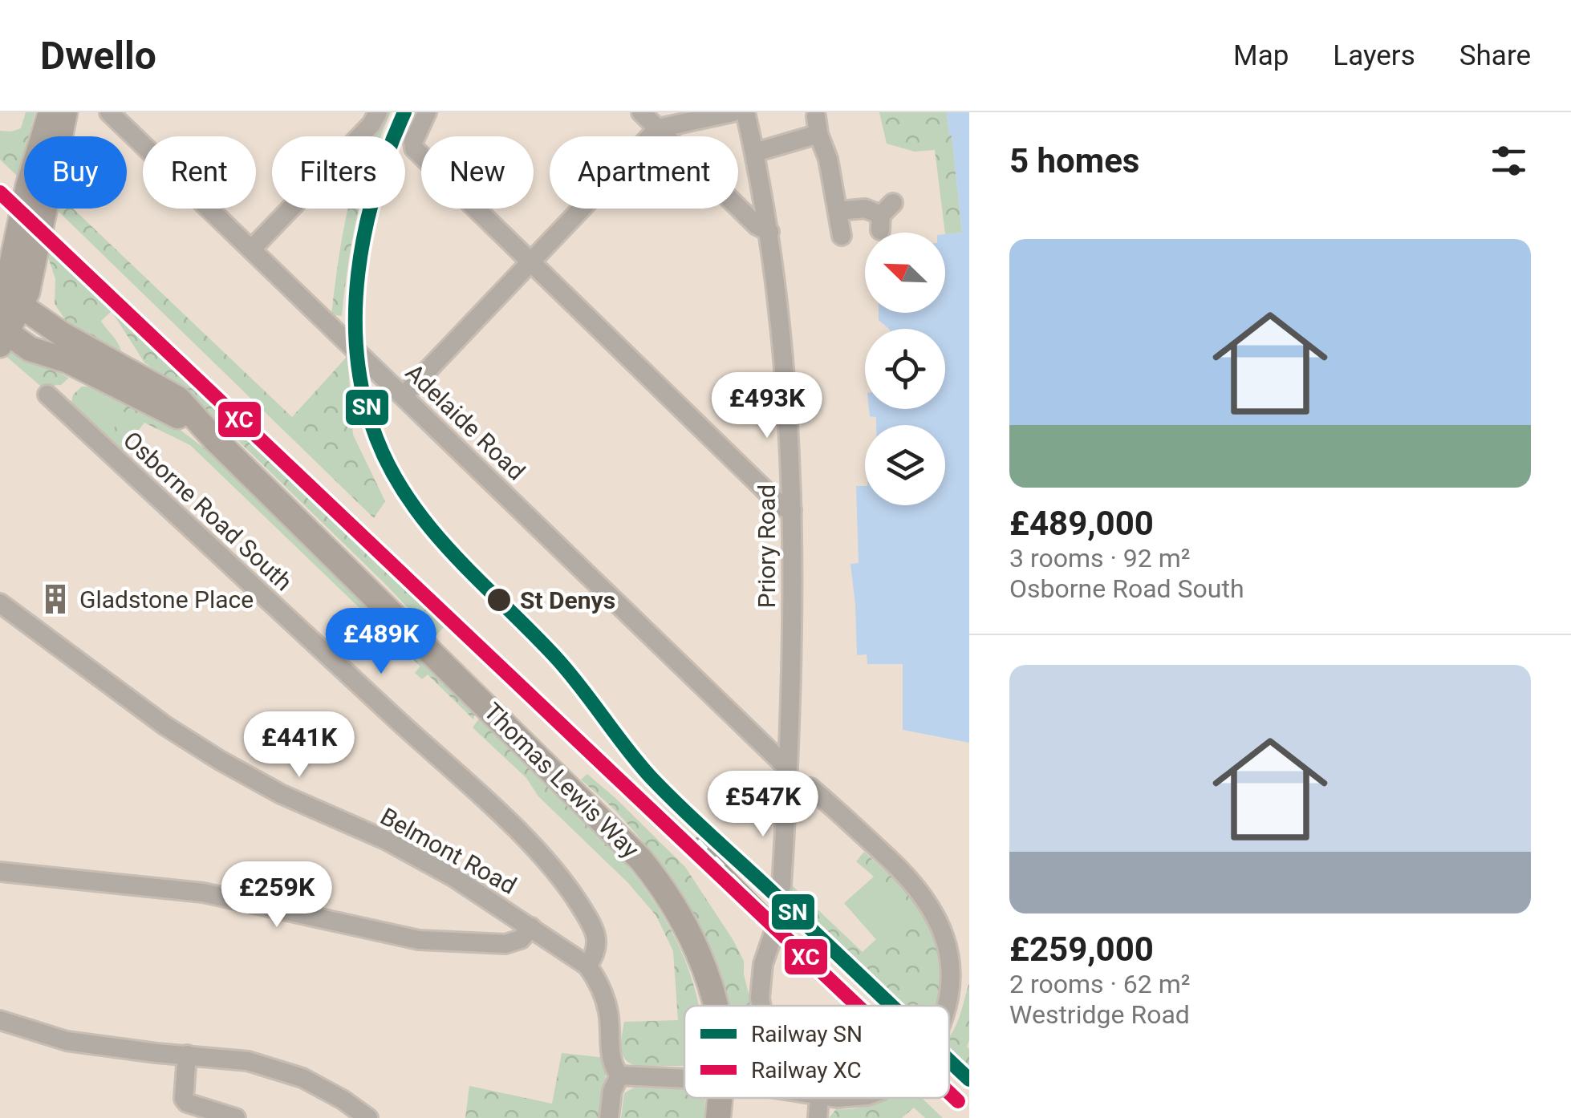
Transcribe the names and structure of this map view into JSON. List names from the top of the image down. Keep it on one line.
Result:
{"streets":{"main road":["Thomas Lewis Way"],"street":["Adelaide Road","Osborne Road South","Priory Road","Belmont Road"]},"crossings":[["Adelaide Road","Priory Road"],["Osborne Road South","Belmont Road"]],"places":{"building":["Gladstone Place"],"other":["St Denys"]},"lines":["rail line SN","rail line XC"],"legend":["Railway SN","Railway XC"],"north":"top left","page":{"header":"Dwello","nav":["Map","Layers","Share"],"heading":"5 homes","chip":["Buy","Rent","Filters","New","Apartment"],"list":[{"name":"£489,000","note":"3 rooms · 92 m² · Osborne Road South"},{"name":"£259,000","note":"2 rooms · 62 m² · Westridge Road"}],"price":["£493K","£489K","£441K","£547K","£259K"]}}
